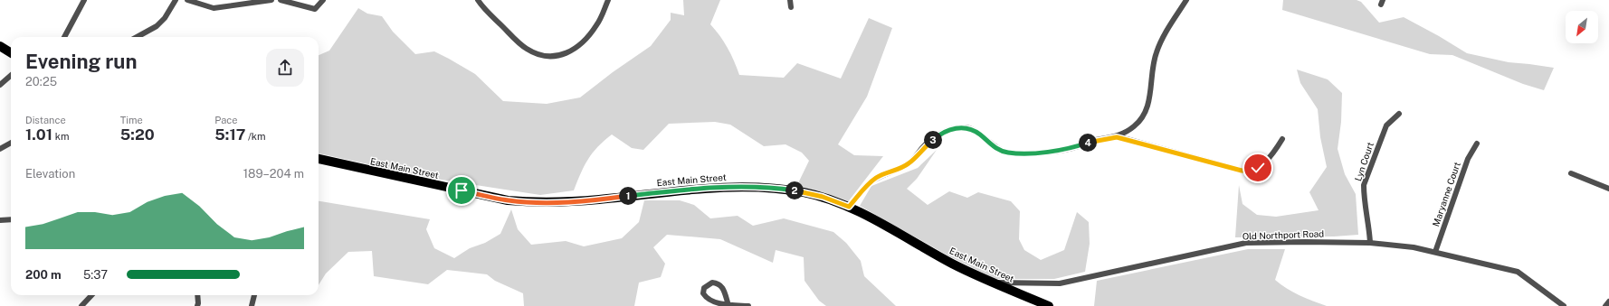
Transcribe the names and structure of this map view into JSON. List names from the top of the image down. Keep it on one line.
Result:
{"streets":{"main road":["East Main Street"],"street":["Lyn Court","Maryanne Court","Old Northport Road"]},"crossings":[["Lyn Court","Old Northport Road"],["East Main Street","Old Northport Road"],["Maryanne Court","Old Northport Road"]],"north":"bottom left","page":{"heading":["Evening run","20:25"],"stats":[["Distance","1.01 km"],["Time","5:20"],["Pace","5:17 /km"]],"pins":["3","4","2","1"],"chart":["Elevation","189–204 m"],"list":[{"name":"200 m","note":"5:37"}]}}
